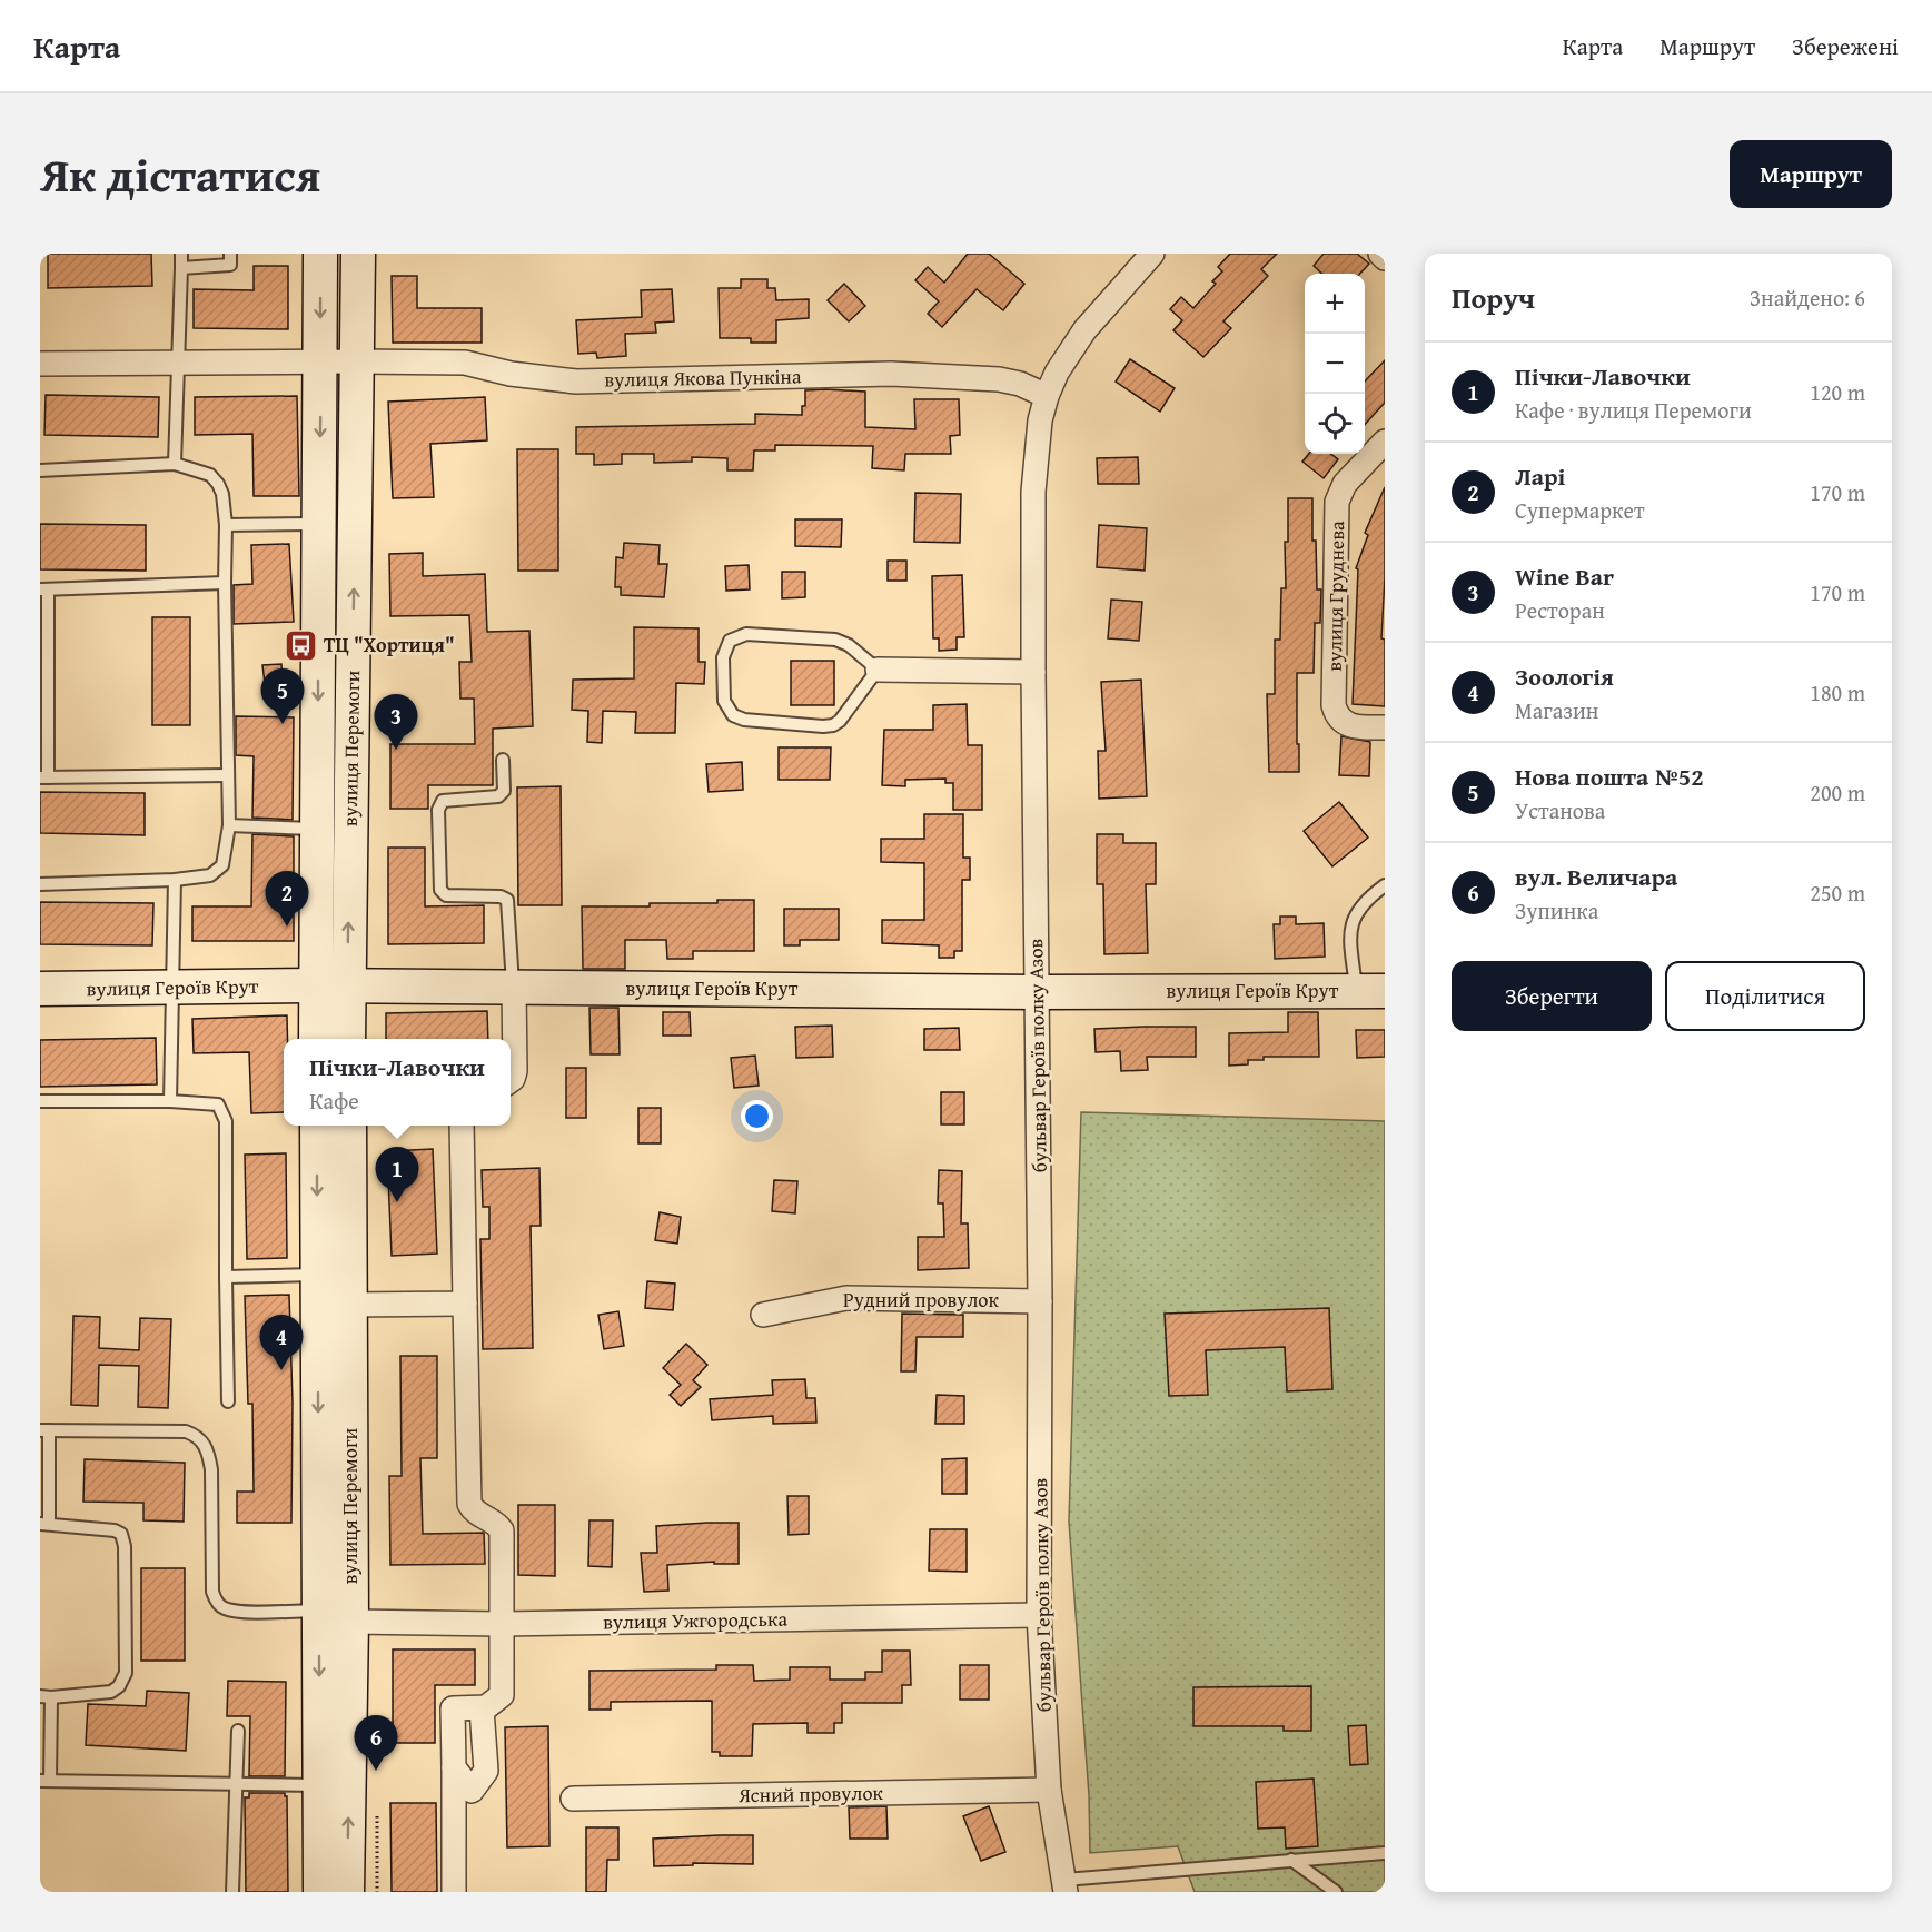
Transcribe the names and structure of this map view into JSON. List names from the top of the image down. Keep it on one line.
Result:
{"streets":{"main road":["вулиця Перемоги","вулиця Героїв Крут"],"street":["вулиця Якова Пункіна","вулиця Груднева","бульвар Героїв полку Азов","Рудний провулок","вулиця Ужгородська","Ясний провулок"]},"crossings":[["вулиця Якова Пункіна","вулиця Перемоги"],["вулиця Якова Пункіна","бульвар Героїв полку Азов"],["вулиця Перемоги","вулиця Героїв Крут"],["вулиця Перемоги","вулиця Ужгородська"],["вулиця Героїв Крут","бульвар Героїв полку Азов"],["бульвар Героїв полку Азов","Рудний провулок"],["бульвар Героїв полку Азов","вулиця Ужгородська"],["бульвар Героїв полку Азов","Ясний провулок"]],"places":{"bus stop":["ТЦ \"Хортиця\""]},"page":{"header":"Карта","nav":["Карта","Маршрут","Збережені"],"title":"Як дістатися","buttons":["Маршрут",["Зберегти","Поділитися"]],"heading":["Поруч","Знайдено: 6"],"map_buttons":["+","−"],"list":[{"mark":"1","name":"Пічки-Лавочки","note":"Кафе · вулиця Перемоги","value":"120 m"},{"mark":"2","name":"Ларі","note":"Супермаркет","value":"170 m"},{"mark":"3","name":"Wine Bar","note":"Ресторан","value":"170 m"},{"mark":"4","name":"Зоологія","note":"Магазин","value":"180 m"},{"mark":"5","name":"Нова пошта №52","note":"Установа","value":"200 m"},{"mark":"6","name":"вул. Величара","note":"Зупинка","value":"250 m"}],"pins":["5","3","2","1","4","6"],"popup":["Пічки-Лавочки","Кафе"]}}
